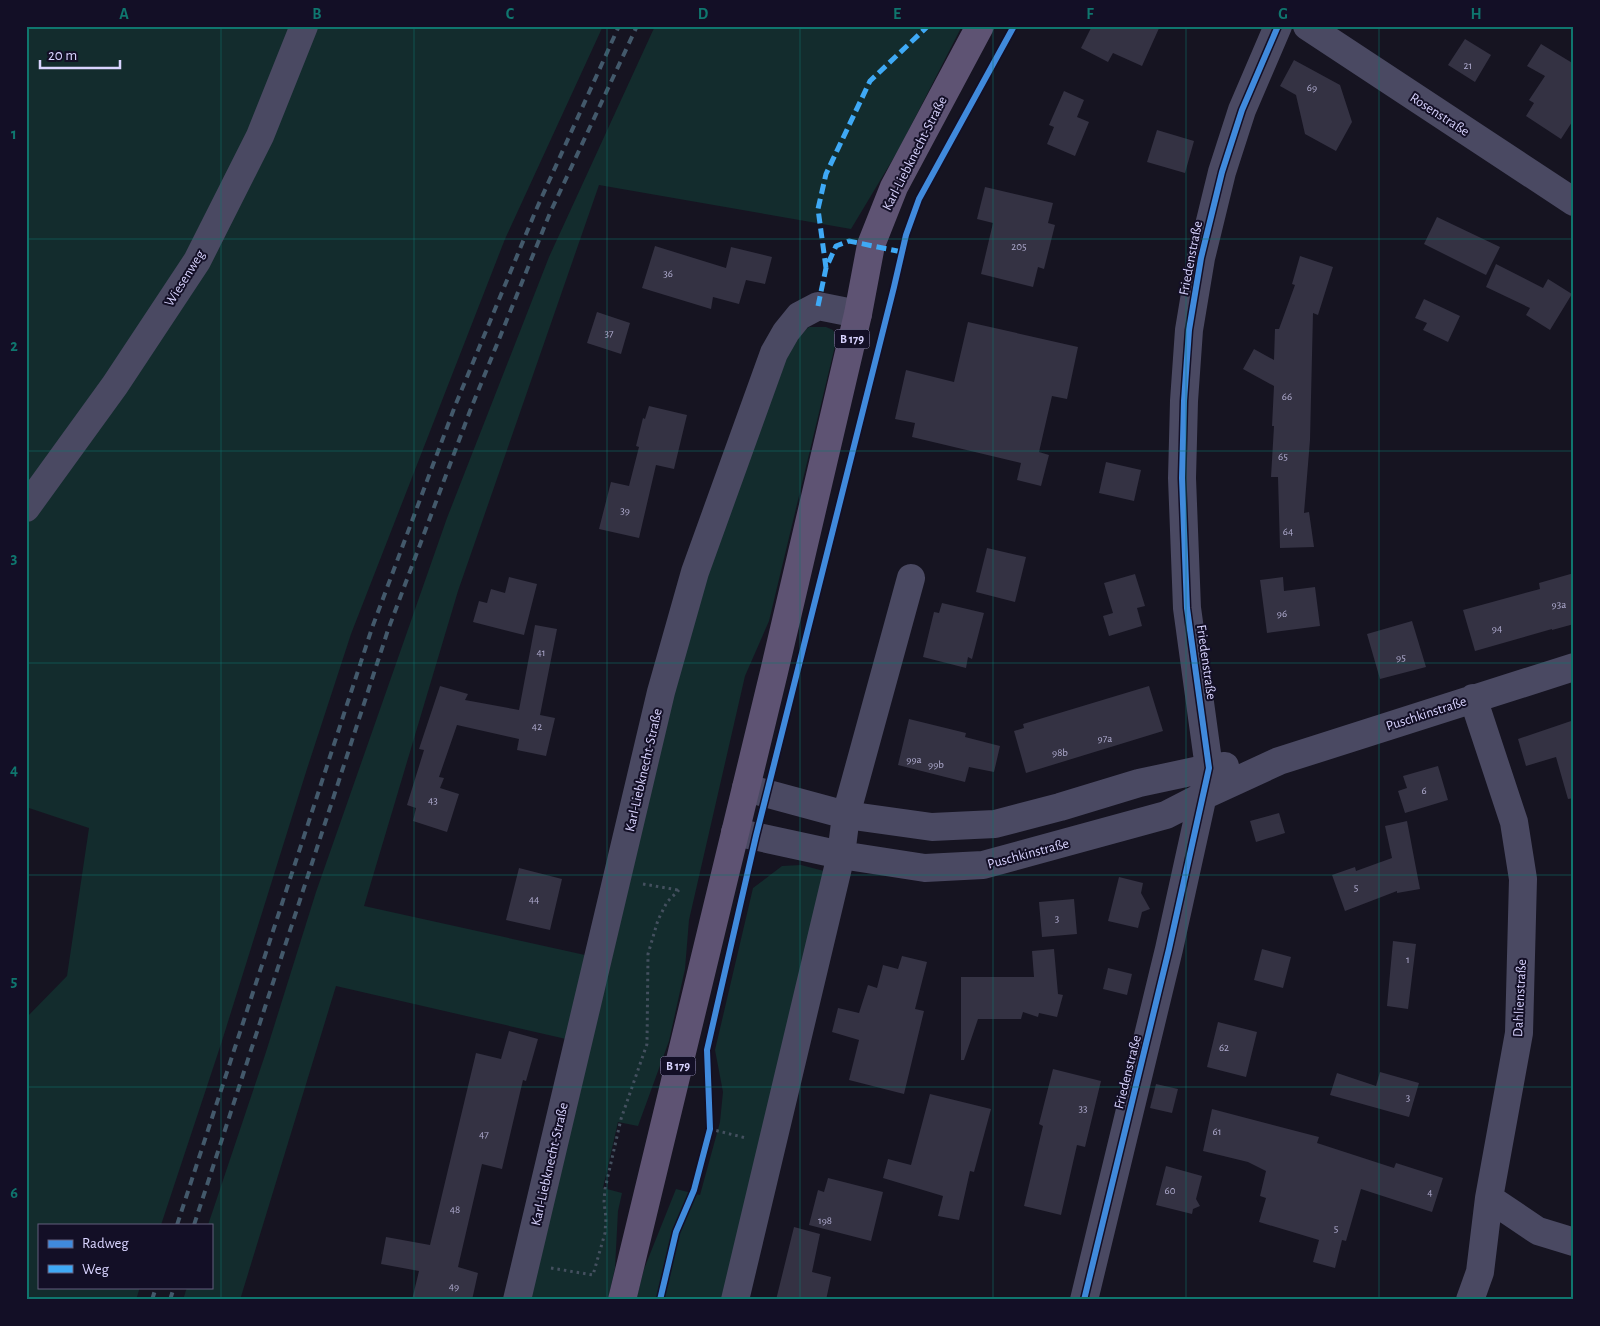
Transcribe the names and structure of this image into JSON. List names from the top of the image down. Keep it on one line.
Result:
{"streets":{"main road":["Karl-Liebknecht-Straße","B 179"],"street":["Rosenstraße","Friedenstraße","Wiesenweg","Puschkinstraße","Dahlienstraße"]},"crossings":[["Karl-Liebknecht-Straße","Puschkinstraße"],["Friedenstraße","Puschkinstraße"],["Puschkinstraße","Dahlienstraße"]],"house_numbers":["21","69","205","36","37","66","65","39","64","93a","96","94","41","95","42","97a","98b","99a","99b","6","43","5","44","3","1","62","3","33","61","47","60","4","48","198","5","49"],"legend":["Radweg","Weg"],"scale_bar":"20 m","grid":{"columns":["A","B","C","D","E","F","G","H"],"rows":["1","2","3","4","5","6"]}}
